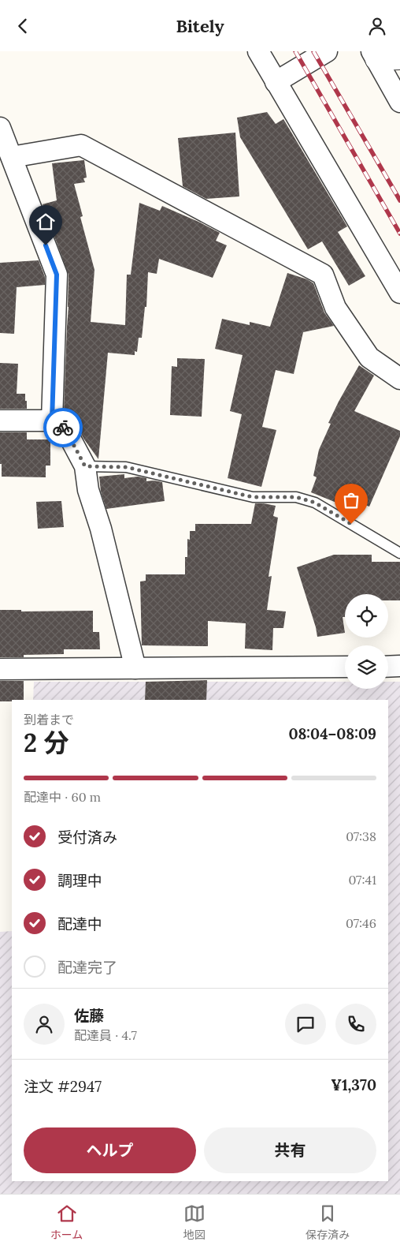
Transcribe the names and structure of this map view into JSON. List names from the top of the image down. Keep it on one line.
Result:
{"page":{"header":"Bitely","heading":["2 分","到着まで","08:04–08:09"],"panel":["佐藤","配達員 · 4.7","注文 #2947","¥1,370"],"bar":"配達中 · 60 m","list":[["受付済み","07:38"],["調理中","07:41"],["配達中","07:46"],"配達完了"],"buttons":["ヘルプ","共有"],"tabs":["ホーム","地図","保存済み"]}}
